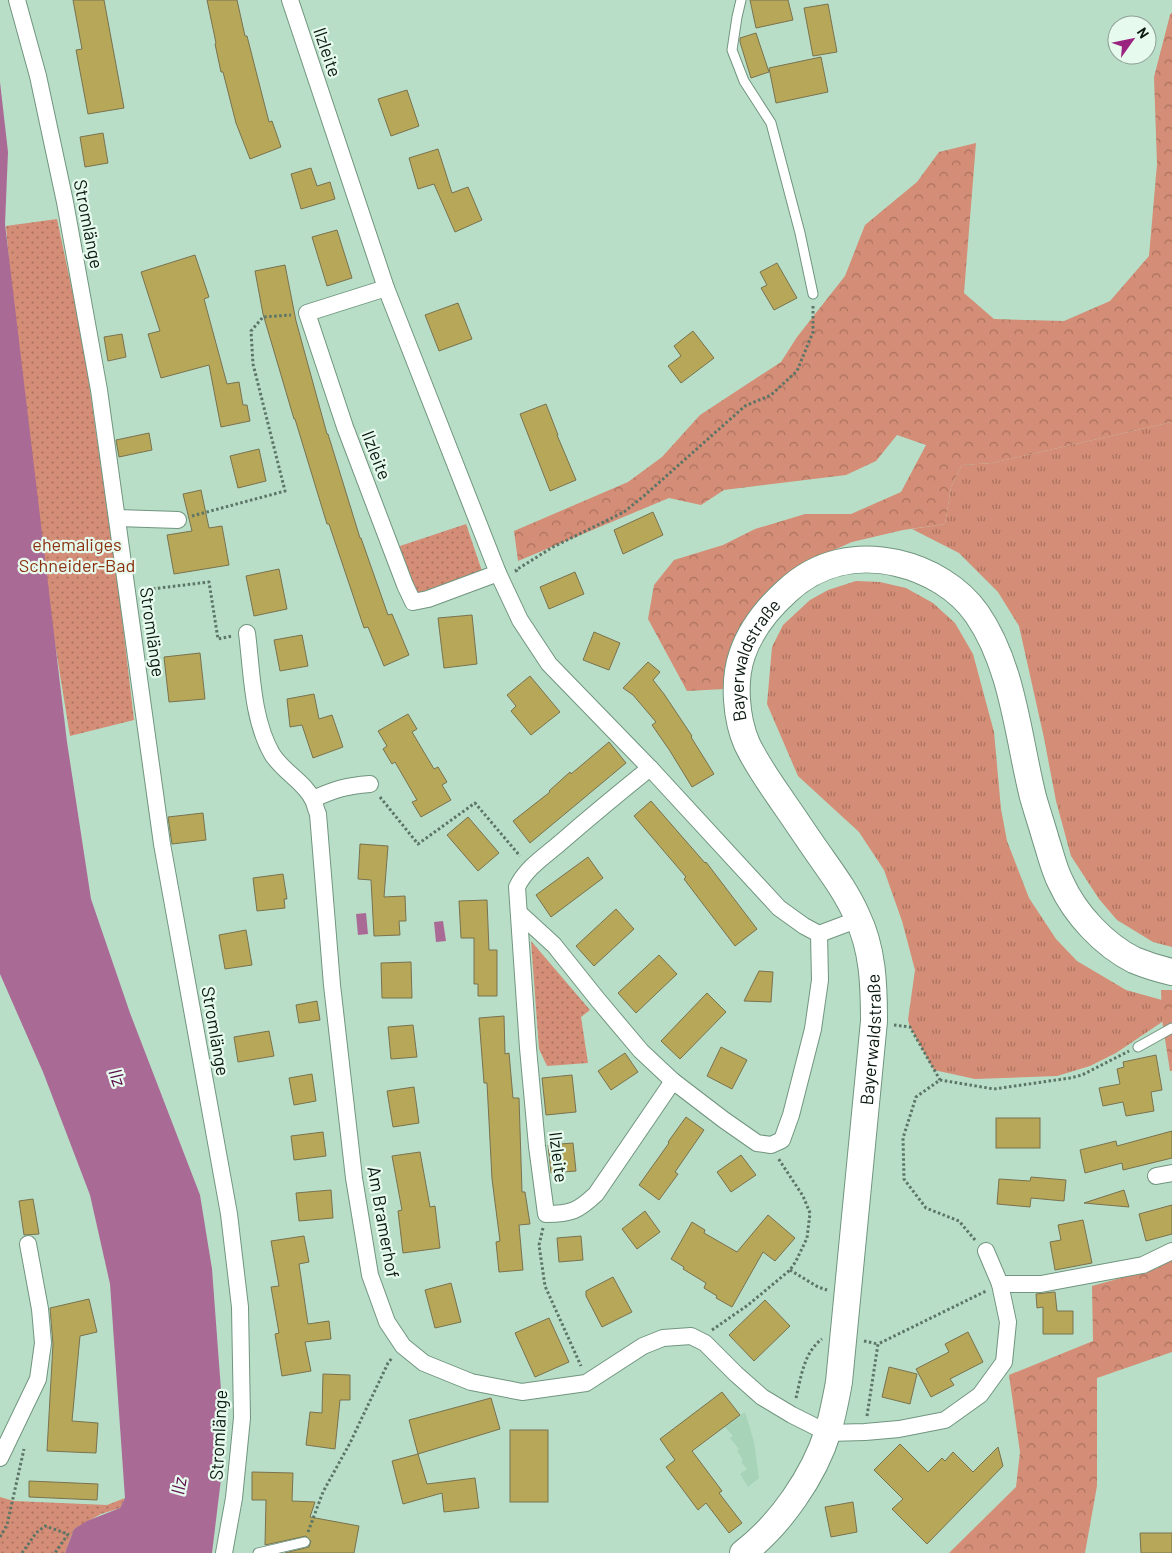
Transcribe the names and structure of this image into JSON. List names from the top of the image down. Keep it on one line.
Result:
{"streets":{"main road":["Bayerwaldstraße"],"street":["Ilzleite","Stromlänge","Am Bramerhof"]},"water":["Ilz"],"parks":["ehemaliges Schneider-Bad"],"north":"top right"}
